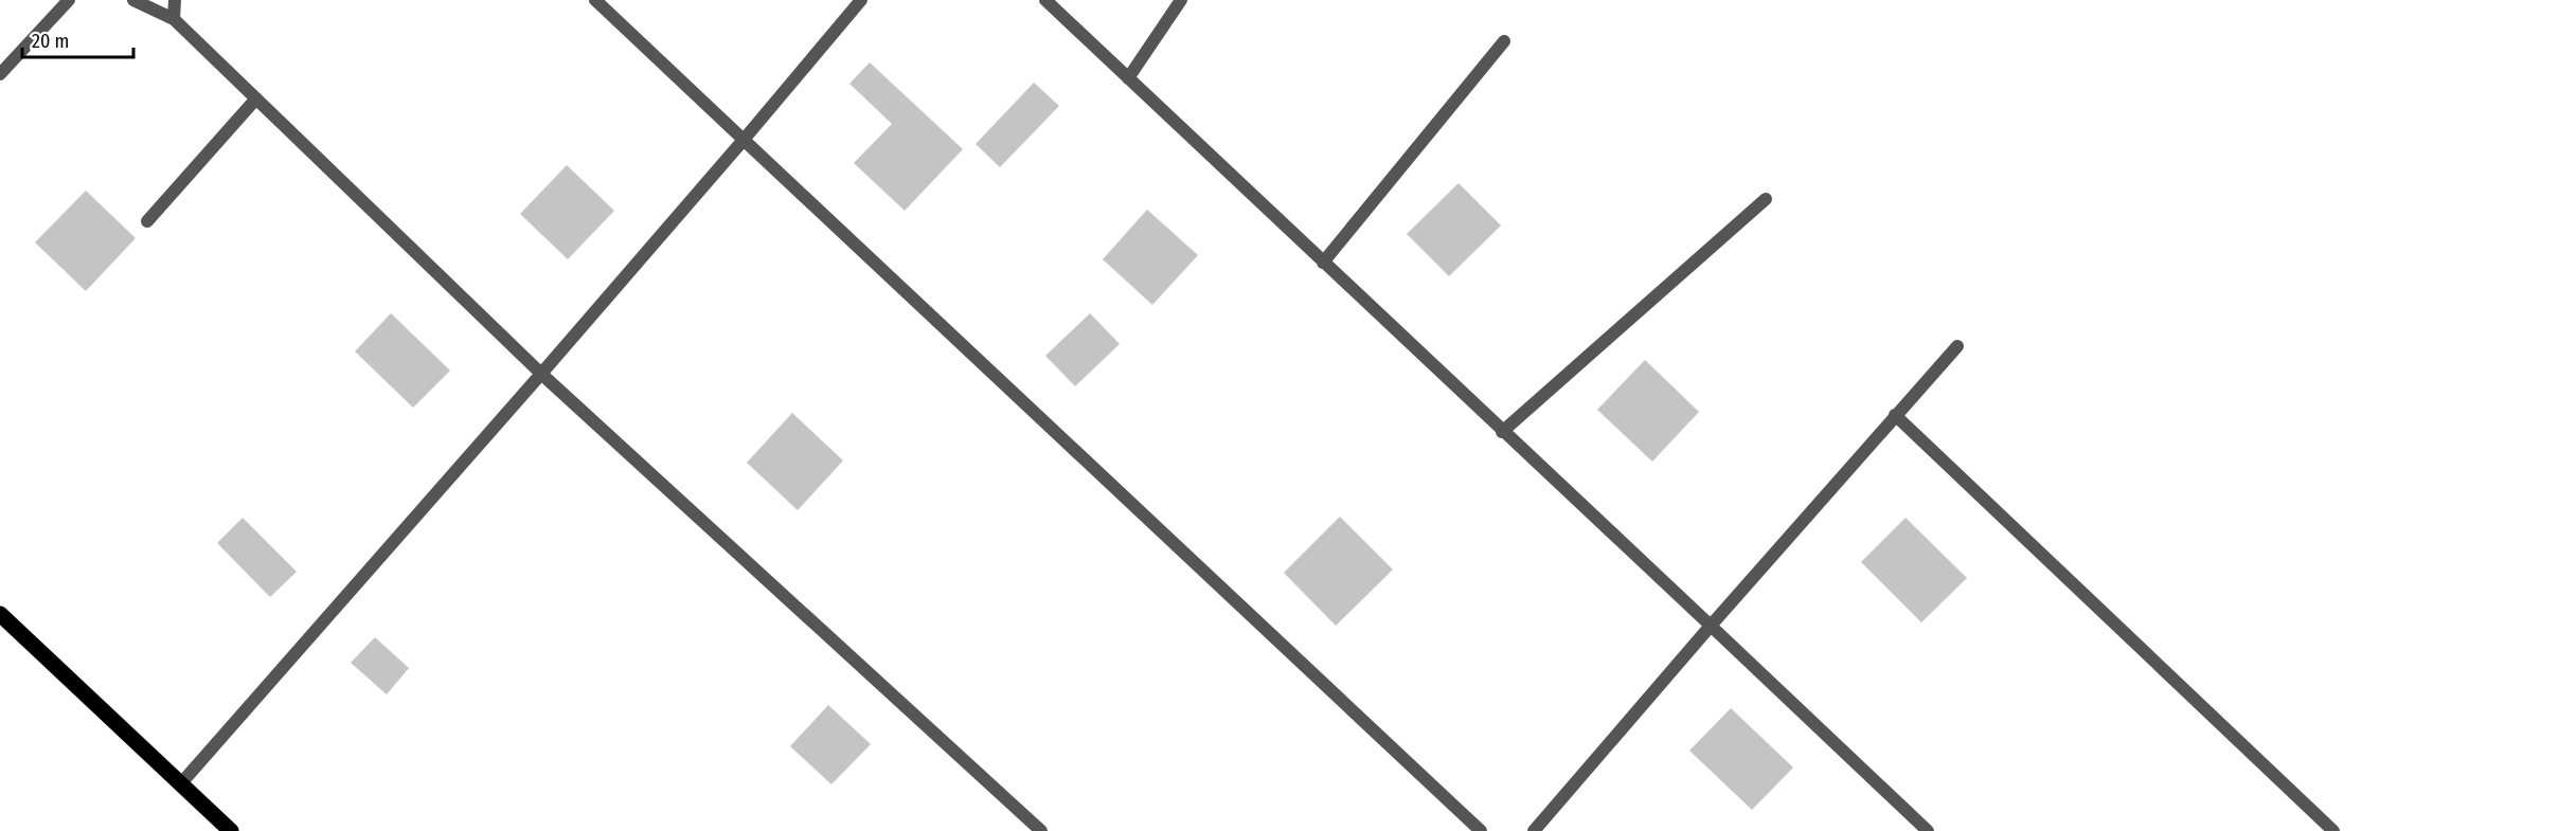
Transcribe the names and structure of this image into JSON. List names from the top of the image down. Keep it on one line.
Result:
{"scale_bar":"20 m"}
